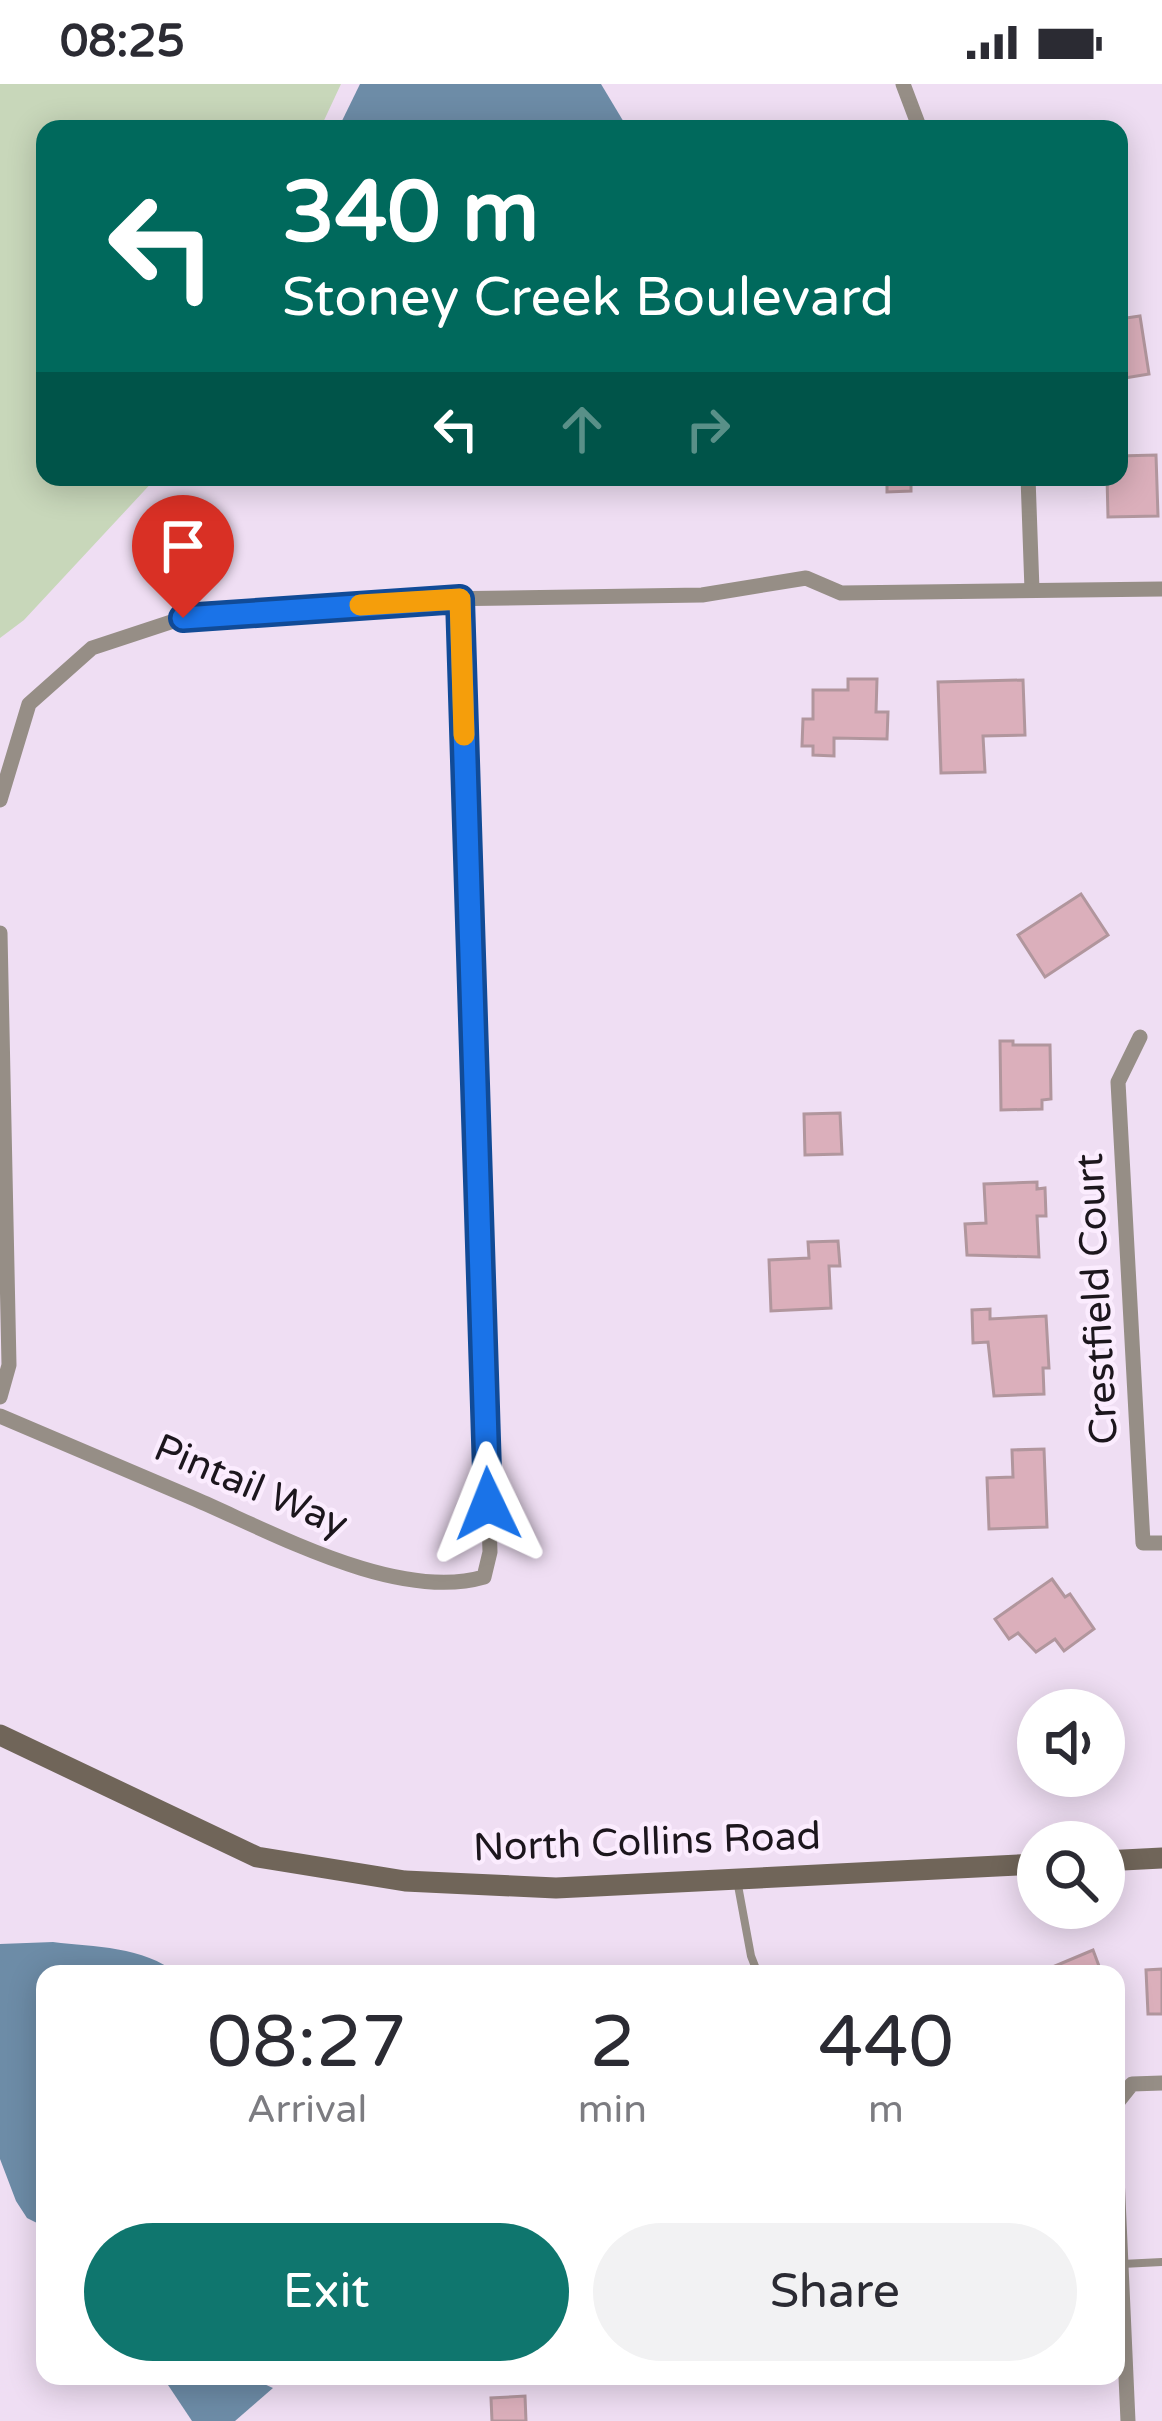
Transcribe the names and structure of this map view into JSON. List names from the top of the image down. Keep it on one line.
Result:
{"streets":{"street":["Crestfield Court","Pintail Way","North Collins Road"]},"page":{"status":"08:25","turn":["340 m","Stoney Creek Boulevard"],"eta":["08:27","Arrival","2","min","440","m"],"buttons":["Exit","Share"]}}
